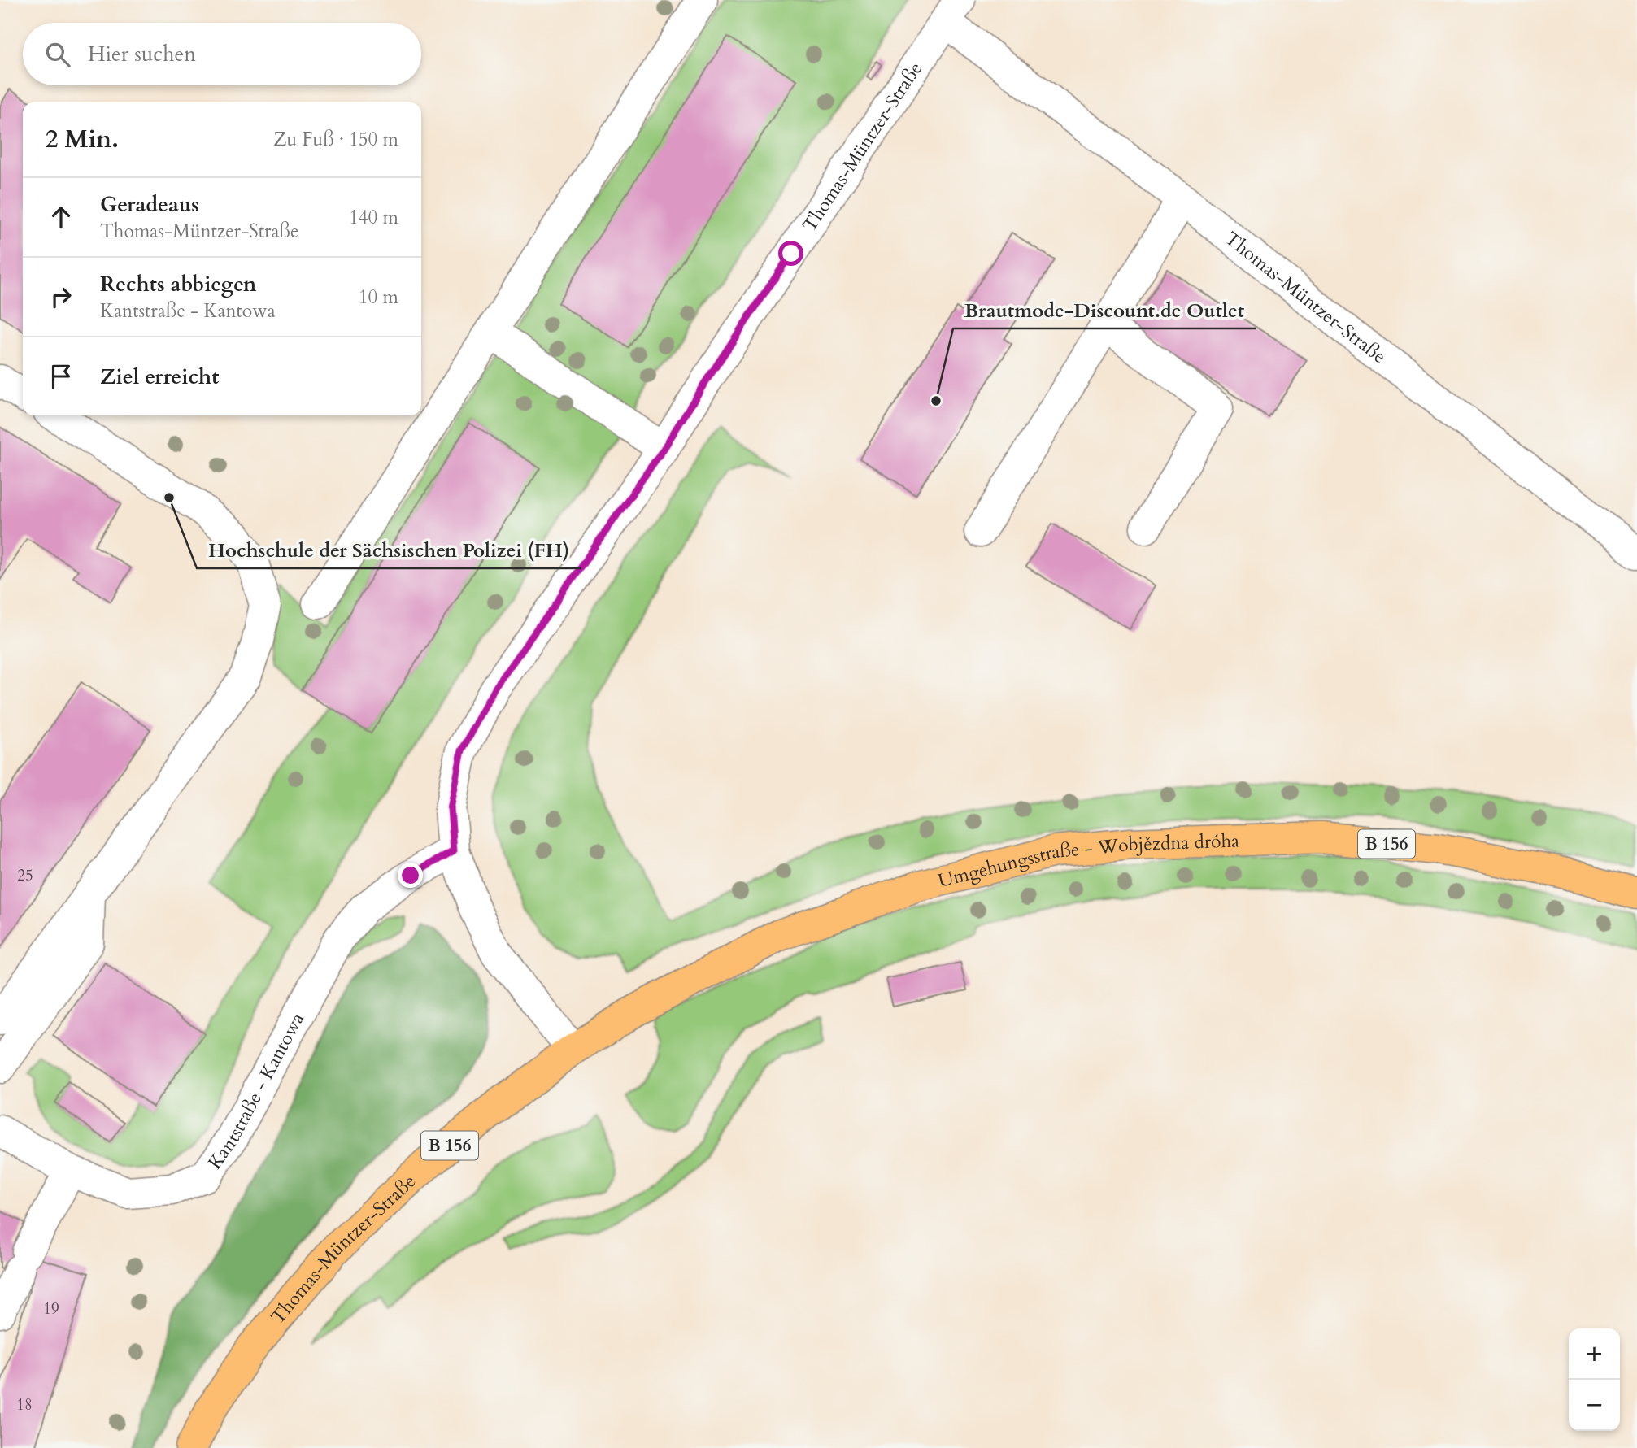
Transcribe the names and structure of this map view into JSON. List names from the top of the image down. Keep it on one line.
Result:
{"streets":{"main road":["Thomas-Müntzer-Straße","B 156","Umgehungsstraße - Wobjězdna dróha"],"street":["Kantstraße - Kantowa"]},"crossings":[["Thomas-Müntzer-Straße","Umgehungsstraße - Wobjězdna dróha"],["Thomas-Müntzer-Straße","Kantstraße - Kantowa"]],"places":["Brautmode-Discount.de Outlet","Hochschule der Sächsischen Polizei (FH)"],"house_numbers":["25","19","18"],"page":{"search":"Hier suchen","heading":["2 Min.","Zu Fuß · 150 m"],"list":[["Geradeaus","Thomas-Müntzer-Straße","140 m"],["Rechts abbiegen","Kantstraße - Kantowa","10 m"],"Ziel erreicht"],"map_buttons":["+","−"]}}
